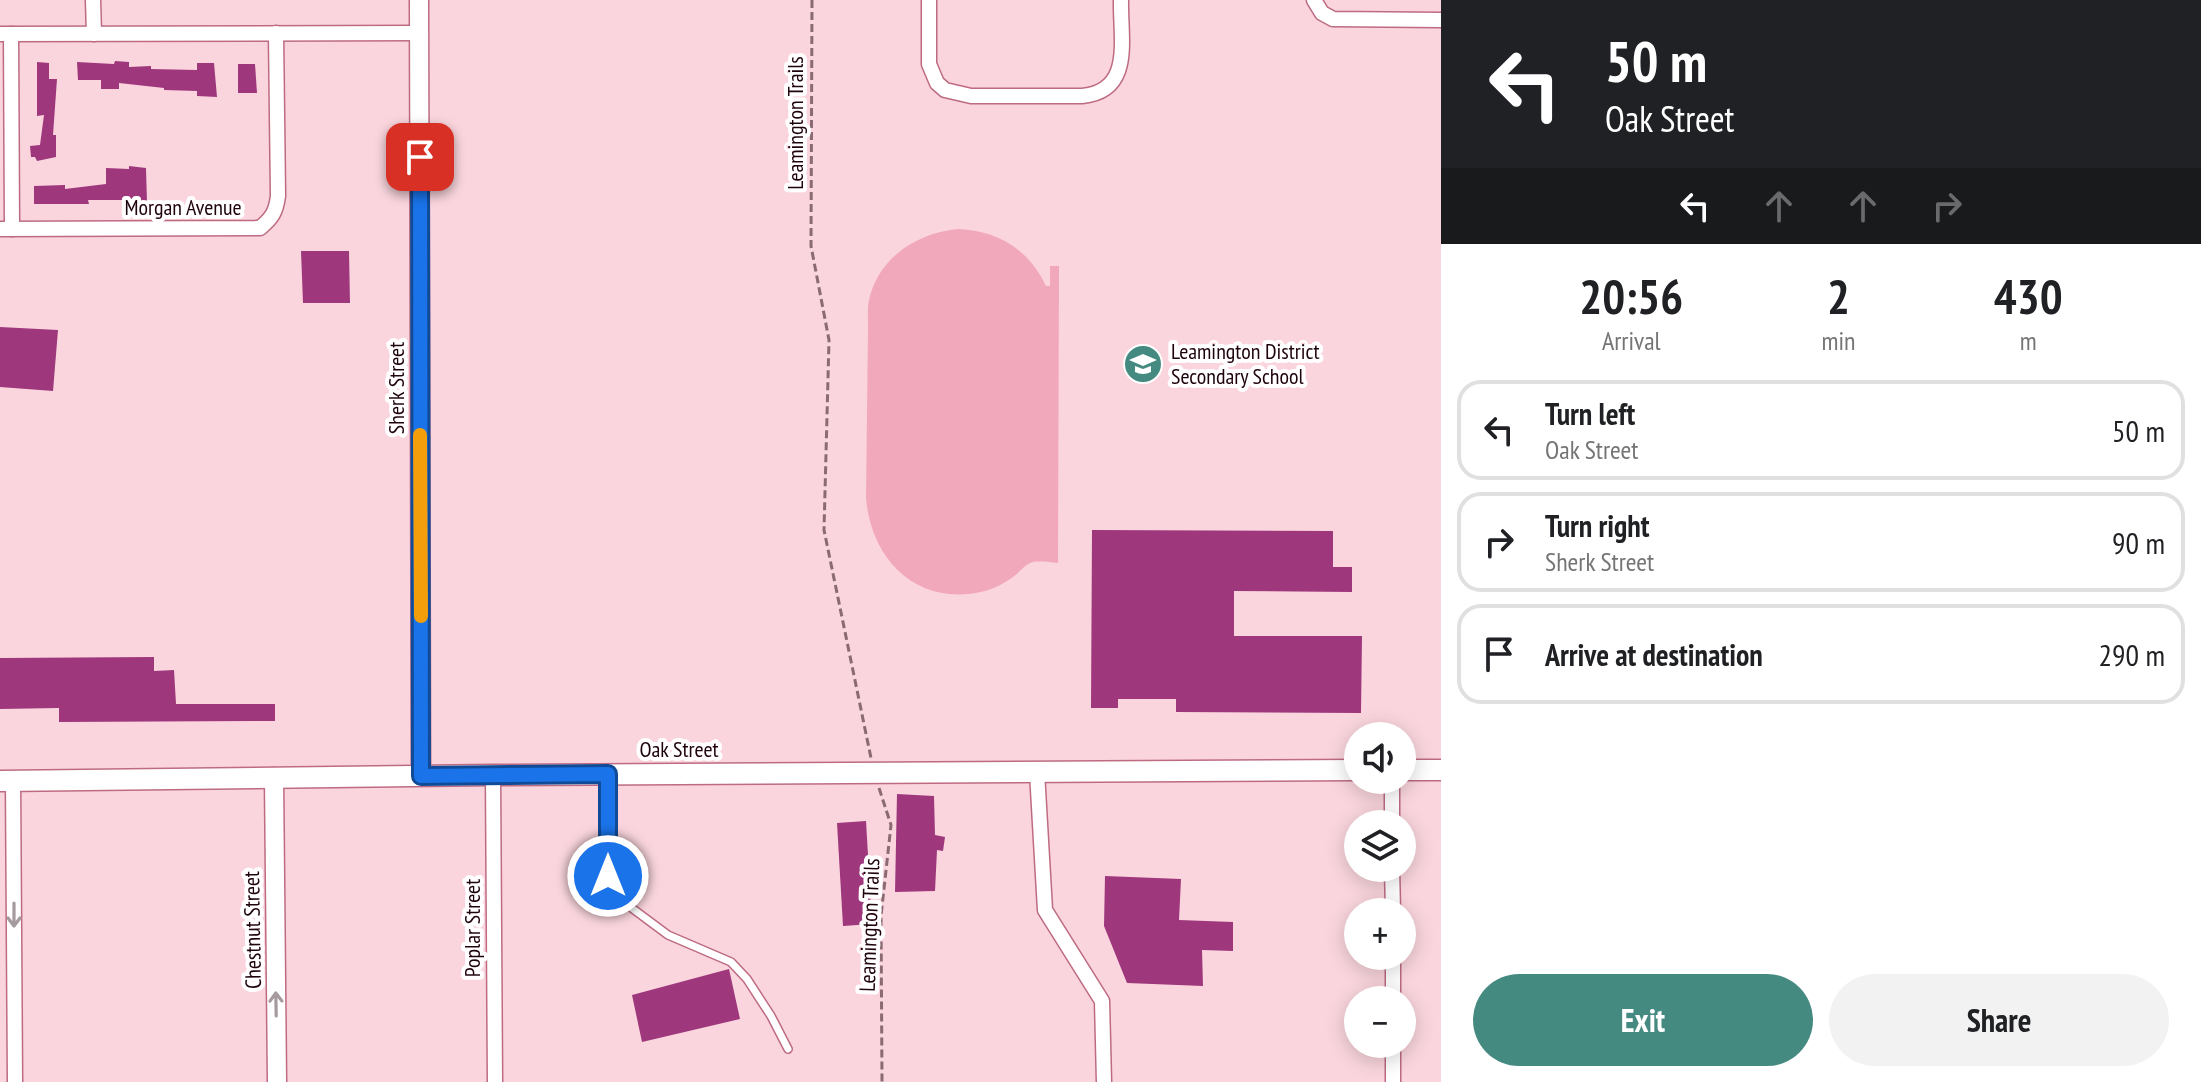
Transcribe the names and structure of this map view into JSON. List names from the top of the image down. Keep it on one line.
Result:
{"streets":{"main road":["Oak Street"],"street":["Morgan Avenue","Sherk Street","Poplar Street","Chestnut Street"],"path":["Leamington Trails"]},"crossings":[["Leamington Trails","Oak Street"],["Sherk Street","Oak Street"],["Oak Street","Poplar Street"],["Oak Street","Chestnut Street"]],"one_way":["Chestnut Street"],"places":{"school or university":["Leamington District Secondary School"]},"page":{"turn":["50 m","Oak Street"],"eta":["20:56","Arrival","2","min","430","m"],"list":[{"name":"Turn left","note":"Oak Street","value":"50 m"},{"name":"Turn right","note":"Sherk Street","value":"90 m"},{"name":"Arrive at destination","value":"290 m"}],"map_buttons":["+","−"],"buttons":["Exit","Share"]}}
